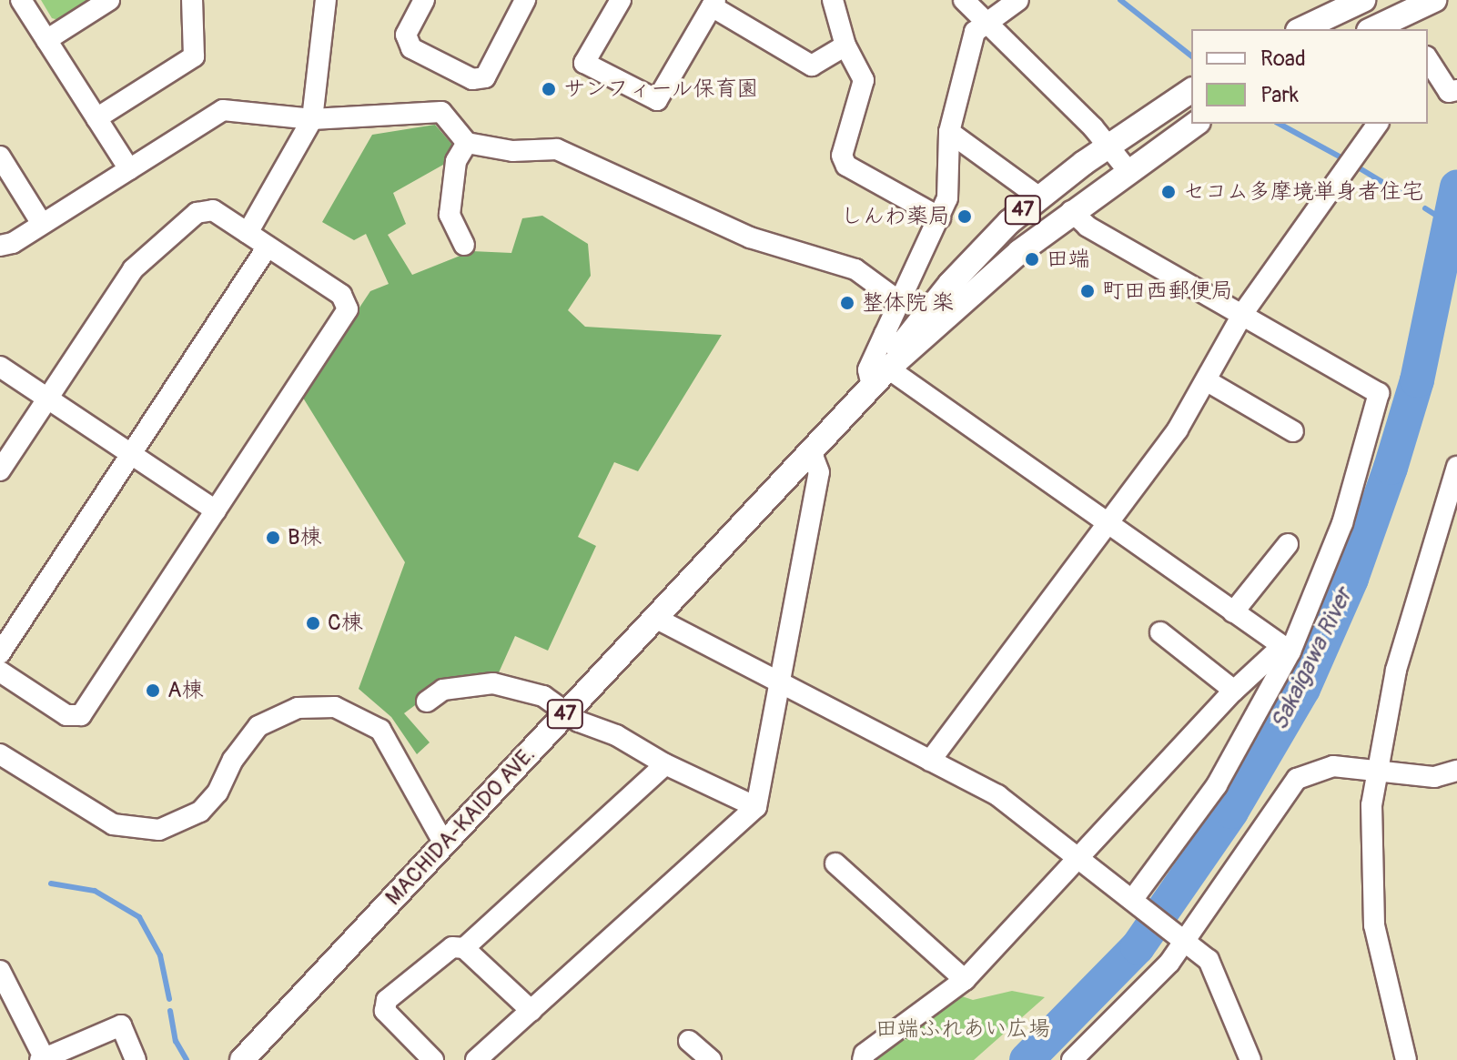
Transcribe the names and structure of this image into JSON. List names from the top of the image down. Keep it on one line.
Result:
{"streets":{"main road":["47","MACHIDA-KAIDO AVE."]},"water":["Sakaigawa River"],"parks":["田端ふれあい広場"],"places":["サンフィール保育園","セコム多摩境単身者住宅","しんわ薬局","田端","町田西郵便局","整体院 楽","B棟","C棟","A棟"],"legend":["Road","Park"]}
